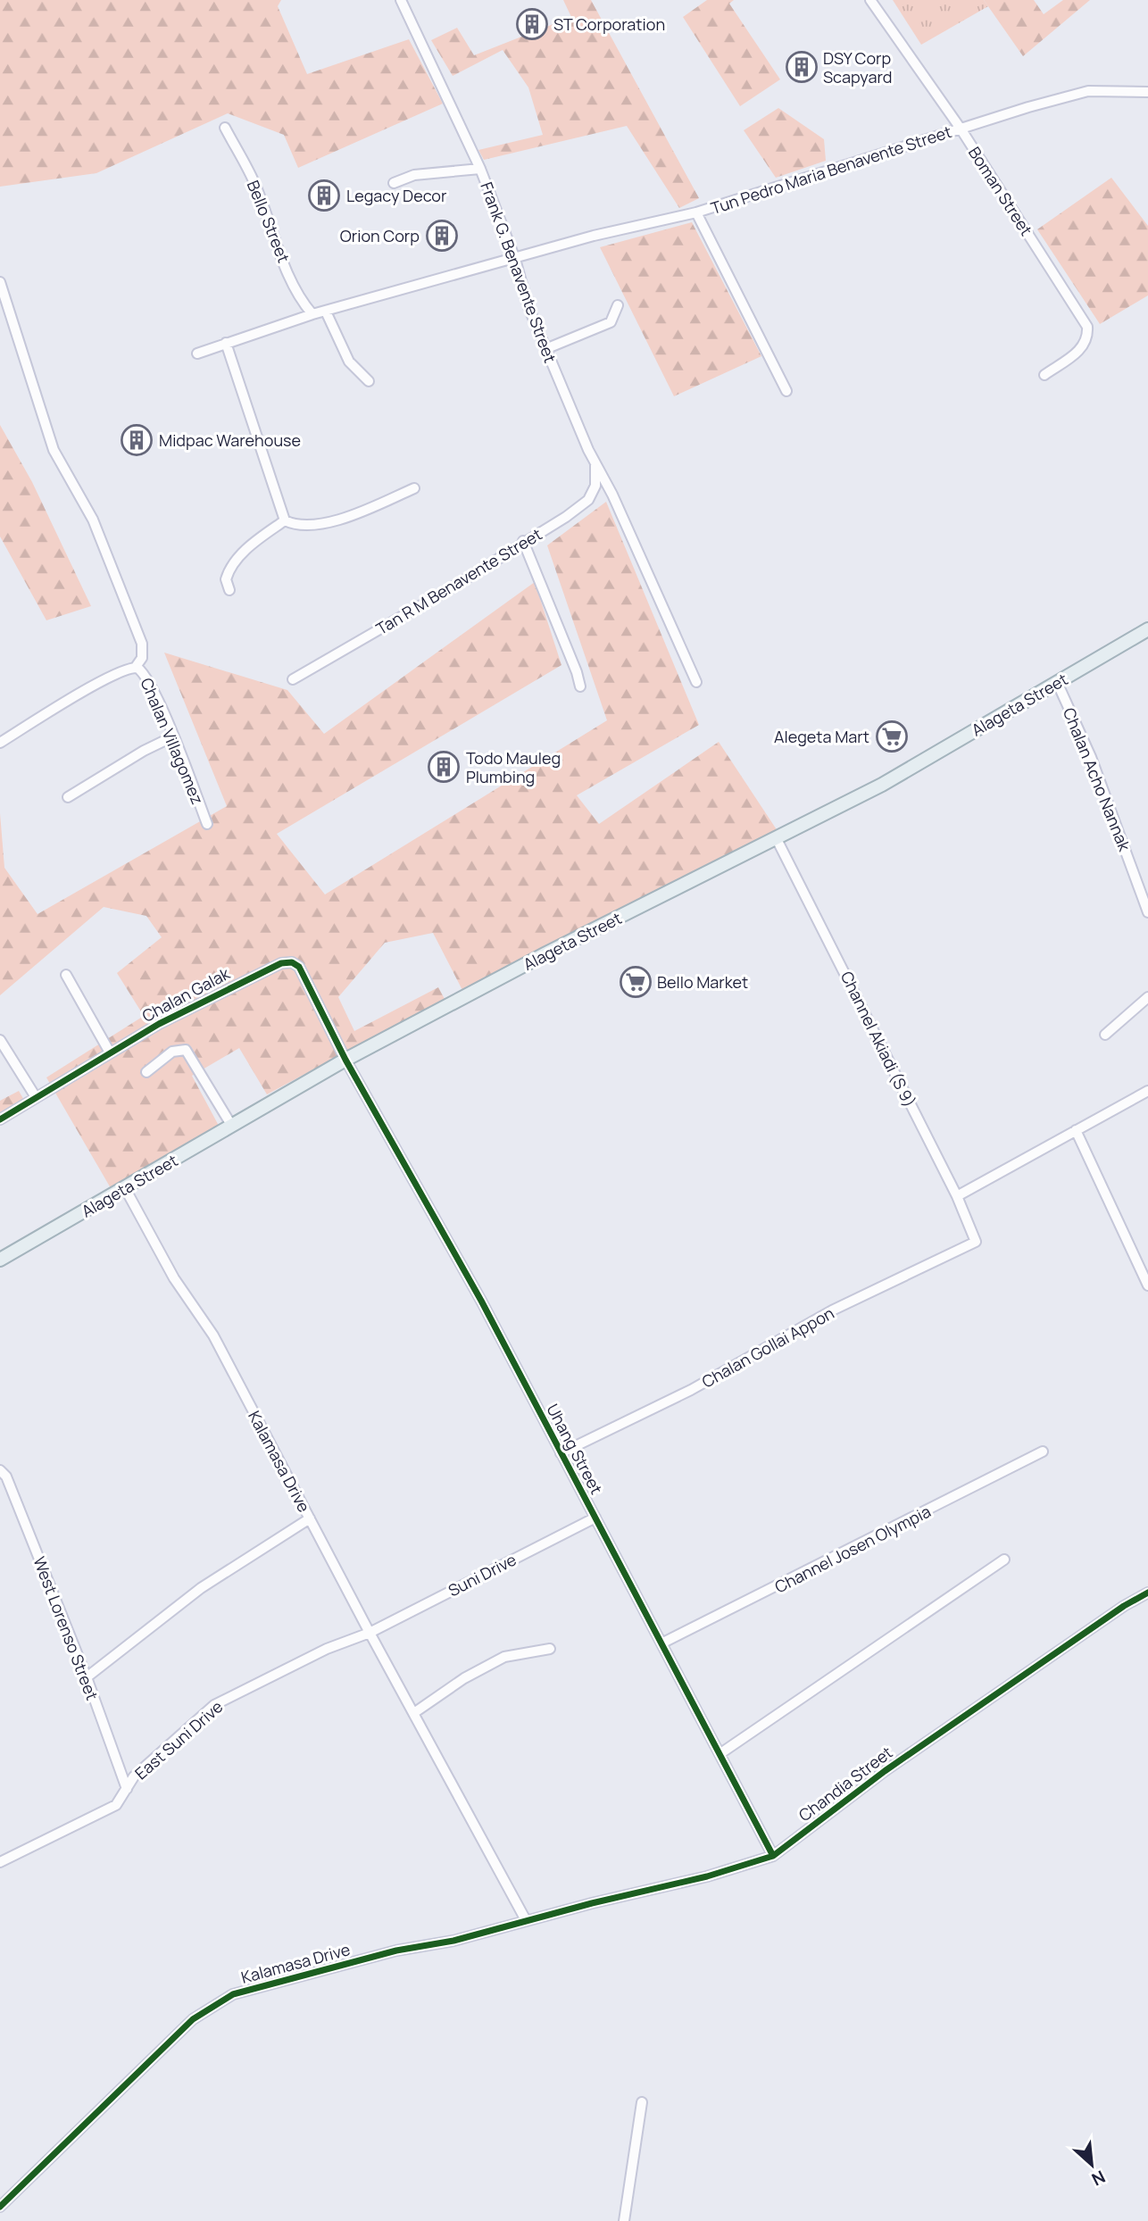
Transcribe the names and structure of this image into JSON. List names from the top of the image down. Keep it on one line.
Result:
{"streets":{"main road":["Alageta Street"],"street":["Tun Pedro Maria Benavente Street","Boman Street","Bello Street","Frank G. Benavente Street","Tan R M Benavente Street","Chalan Villagomez","Chalan Acho Nannak","Chalan Galak","Channel Akiadi (S 9)","Chalan Gollai Appon","Uhang Street","Kalamasa Drive","Channel Josen Olympia","Suni Drive","West Lorenso Street","East Suni Drive","Chandia Street"]},"crossings":[["Tun Pedro Maria Benavente Street","Boman Street"],["Tun Pedro Maria Benavente Street","Bello Street"],["Tun Pedro Maria Benavente Street","Frank G. Benavente Street"],["Frank G. Benavente Street","Tan R M Benavente Street"],["Alageta Street","Chalan Acho Nannak"],["Alageta Street","Chalan Galak"],["Alageta Street","Channel Akiadi (S 9)"],["Alageta Street","Uhang Street"],["Alageta Street","Kalamasa Drive"],["Chalan Galak","Uhang Street"],["Channel Akiadi (S 9)","Chalan Gollai Appon"],["Chalan Gollai Appon","Uhang Street"],["Uhang Street","Channel Josen Olympia"],["Uhang Street","Suni Drive"],["Uhang Street","Chandia Street"],["Kalamasa Drive","Suni Drive"],["Kalamasa Drive","East Suni Drive"],["Kalamasa Drive","Chandia Street"],["Suni Drive","East Suni Drive"],["West Lorenso Street","East Suni Drive"]],"places":{"building":["ST Corporation","DSY Corp Scapyard","Legacy Decor","Orion Corp","Midpac Warehouse","Todo Mauleg Plumbing"],"supermarket":["Alegeta Mart","Bello Market"]},"north":"bottom right"}
